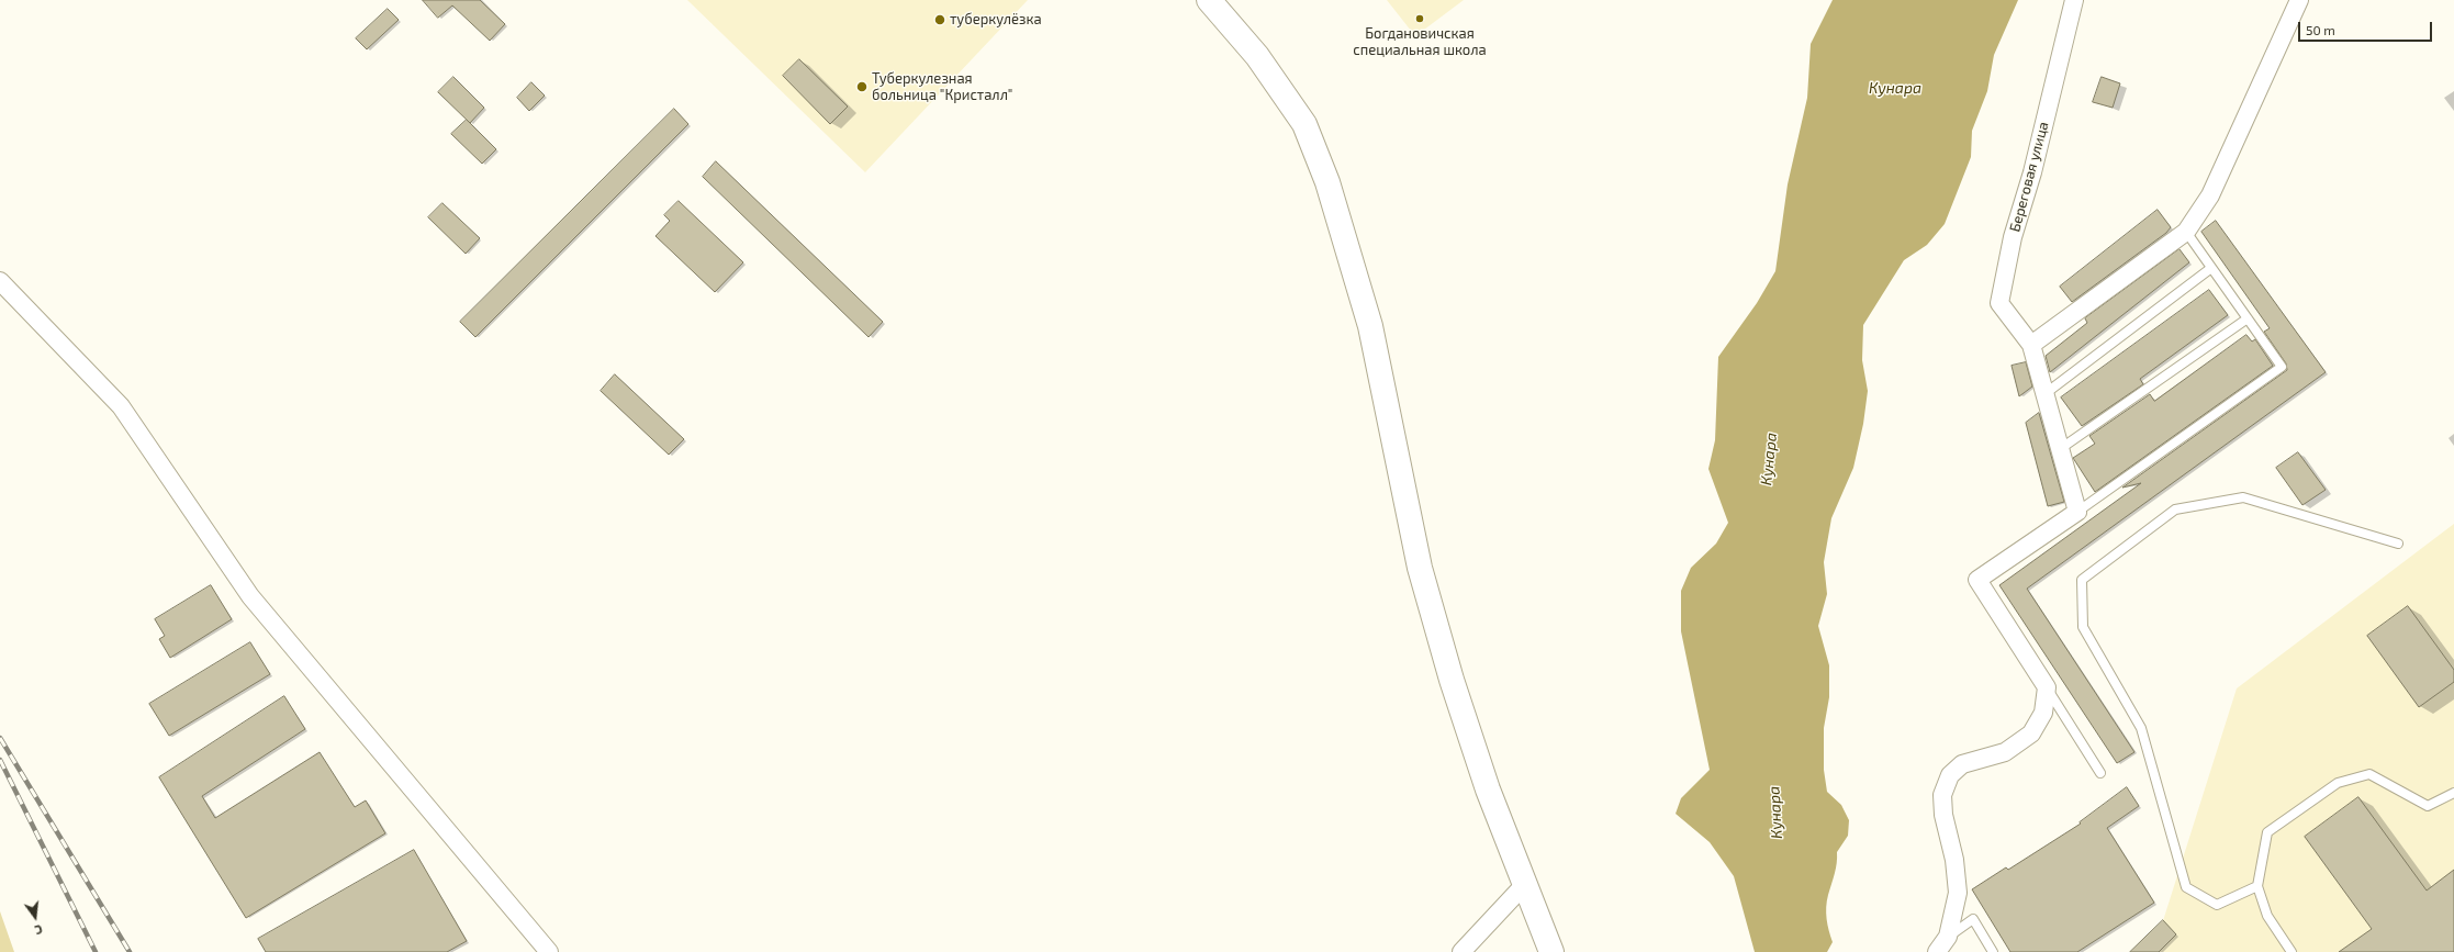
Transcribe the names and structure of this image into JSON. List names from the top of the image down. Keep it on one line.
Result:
{"streets":{"street":["Береговая улица"]},"water":["Кунара"],"places":["Богдановичская специальная школа","туберкулёзка","Туберкулезная больница \"Кристалл\""],"scale_bar":"50 m","north":"bottom"}
